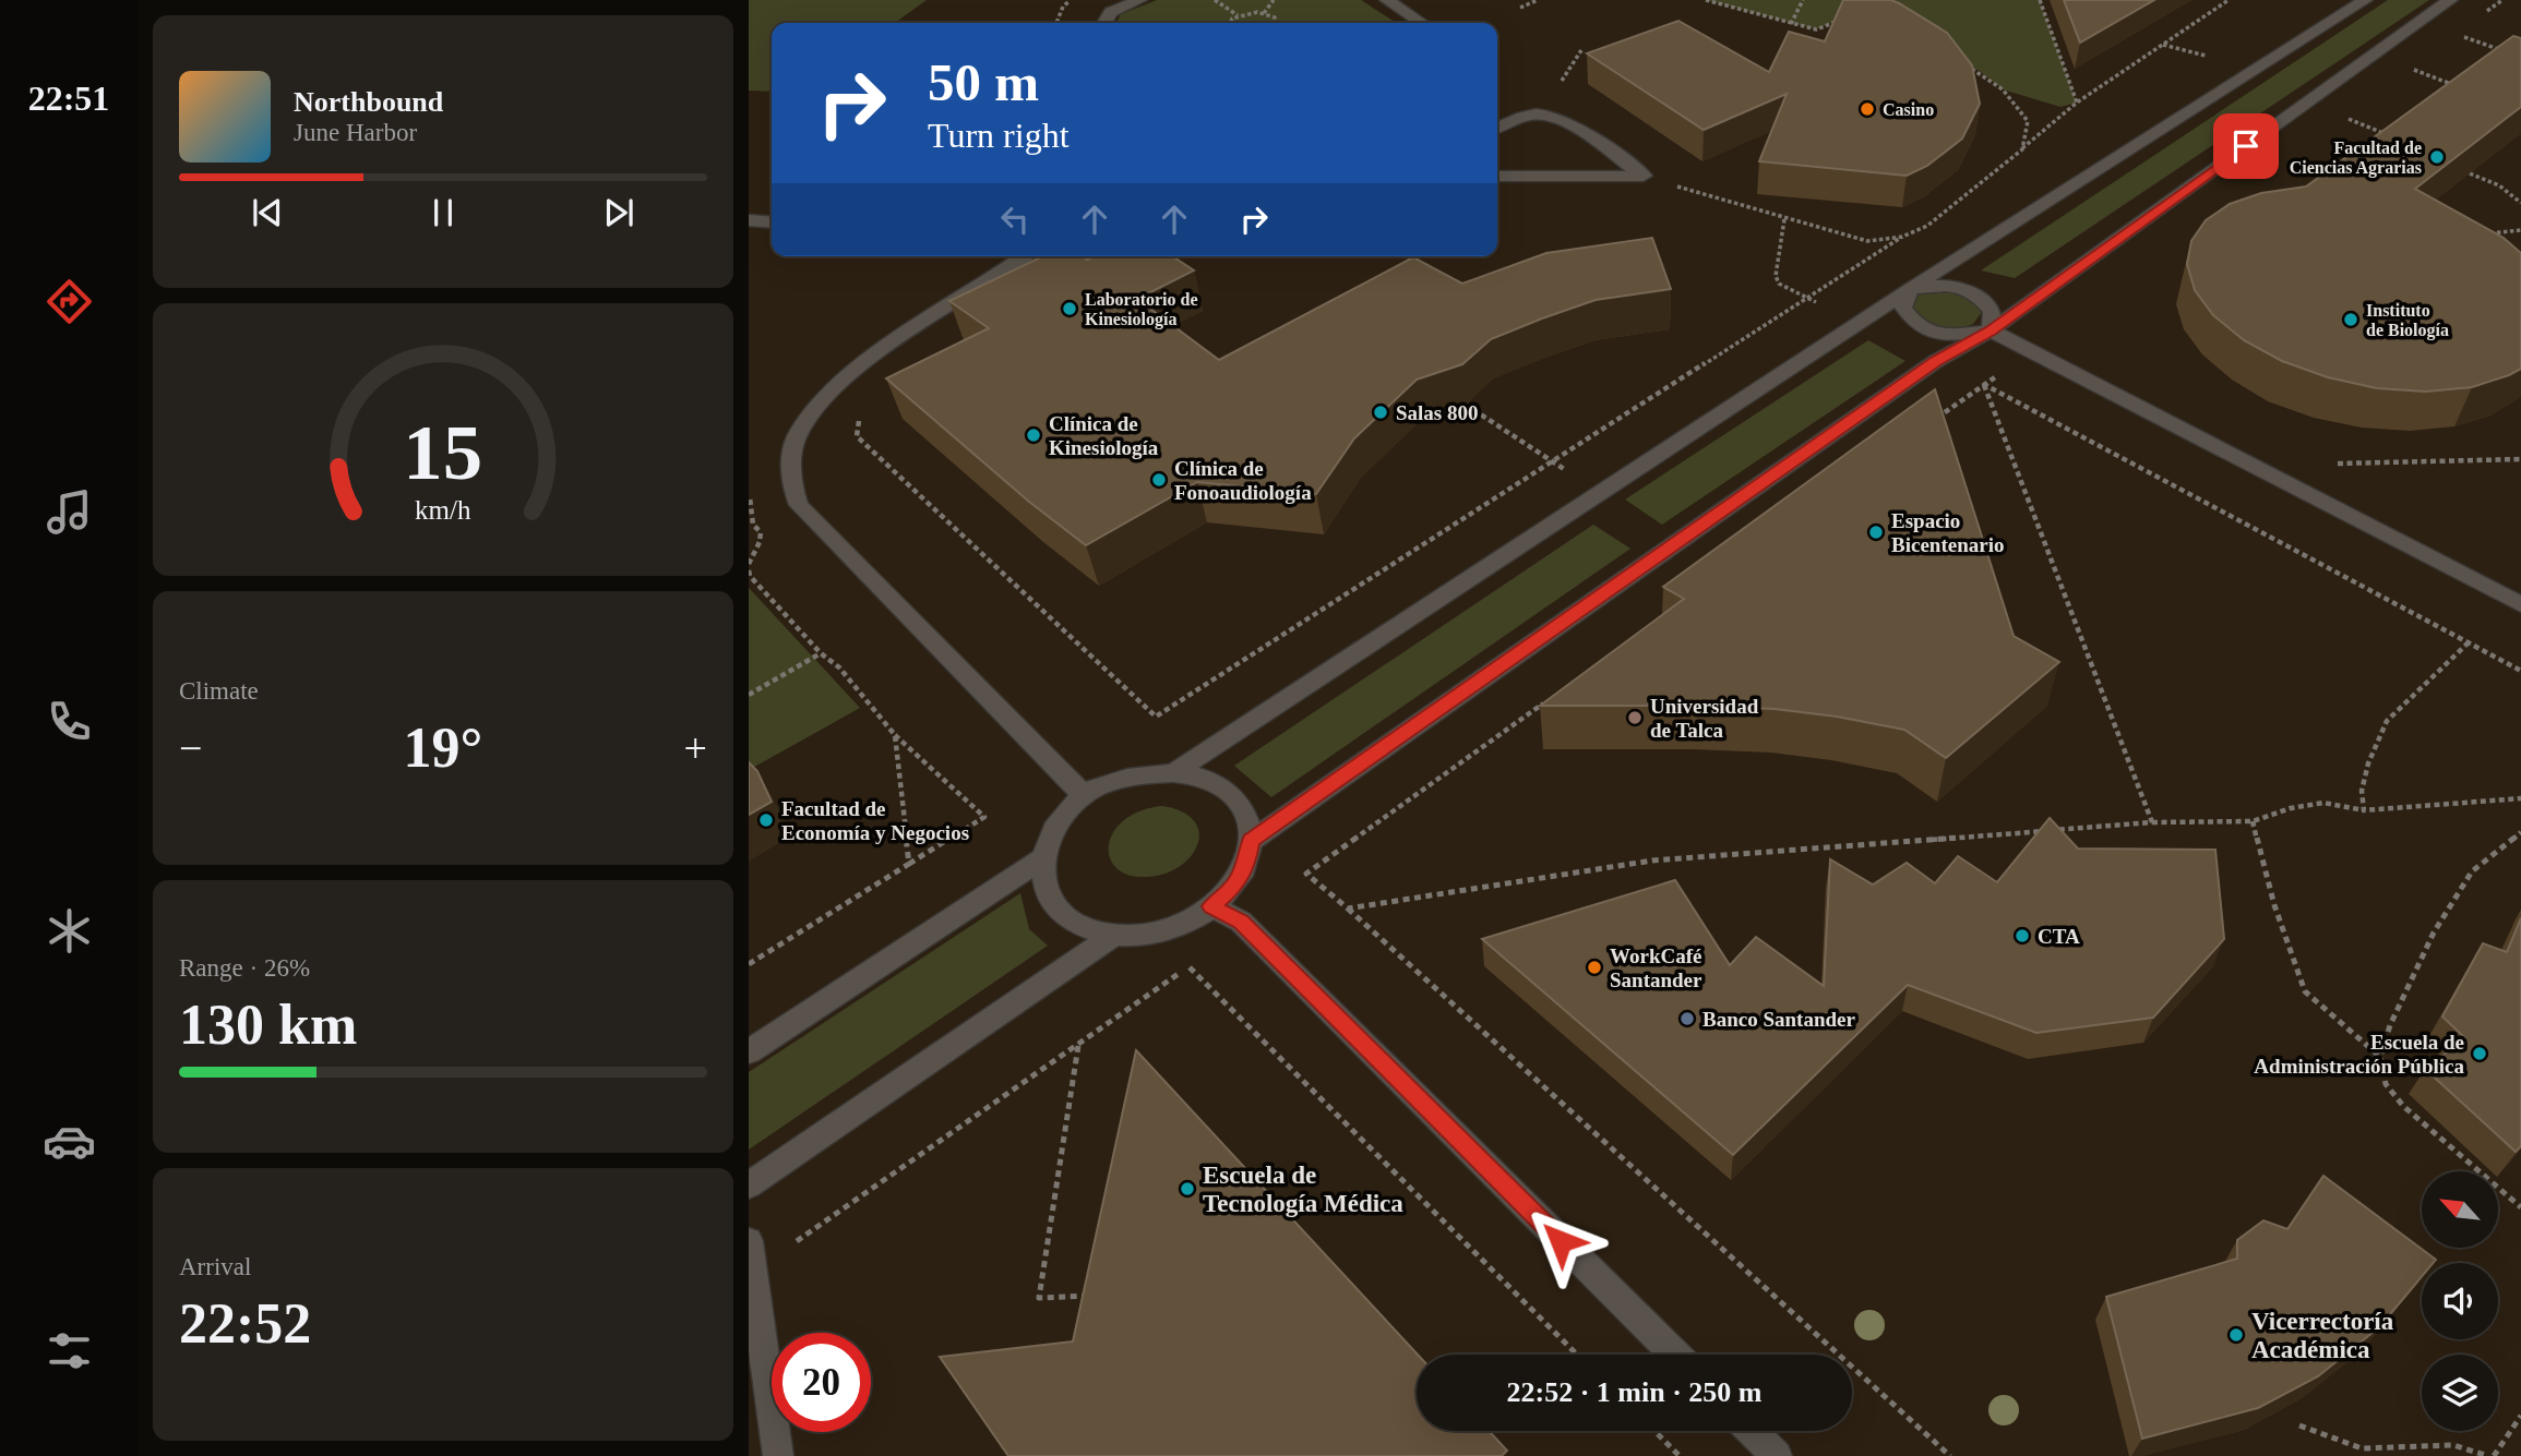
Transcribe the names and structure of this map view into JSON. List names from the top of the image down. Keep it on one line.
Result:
{"places":["Casino","Facultad de Ciencias Agrarias","Laboratorio de Kinesiología","Instituto de Biología","Salas 800","Clínica de Kinesiología","Clínica de Fonoaudiología","Espacio Bicentenario","Universidad de Talca","Facultad de Economía y Negocios","CTA","WorkCafé Santander","Banco Santander","Escuela de Administración Pública","Escuela de Tecnología Médica","Vicerrectoría Académica"],"north":"top left","page":{"tabs":"22:51","turn":["50 m","Turn right"],"song":["Northbound","June Harbor"],"tile":["Climate",["Range · 26%","130 km"],["Arrival","22:52"]],"heat":["−","19°","+"],"limit":"20","trip":"22:52 · 1 min · 250 m","gauge":["15","km/h"]}}
